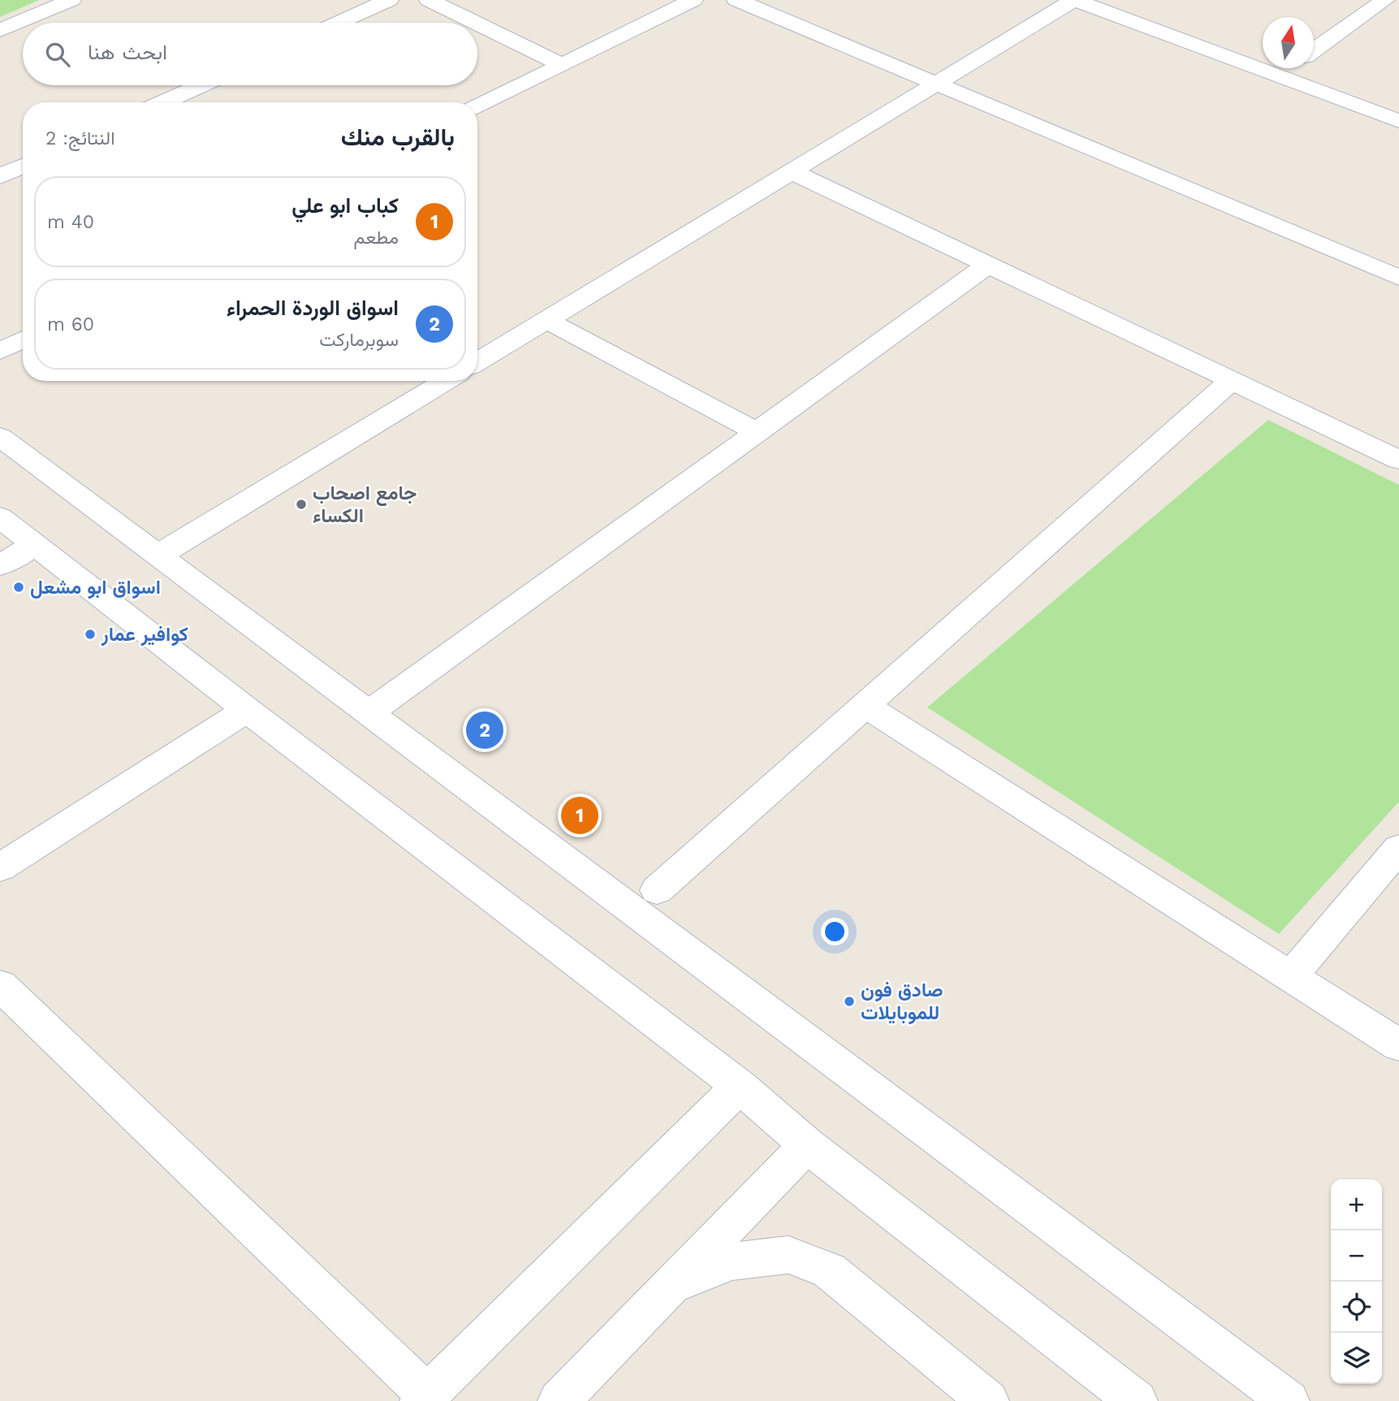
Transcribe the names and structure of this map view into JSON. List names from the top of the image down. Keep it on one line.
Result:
{"places":["جامع اصحاب الكساء","اسواق ابو مشعل","كوافير عمار","صادق فون للموبايلات"],"north":"top","page":{"search":"ابحث هنا","heading":["بالقرب منك","النتائج: 2"],"list":[{"mark":"1","name":"كباب ابو علي","note":"مطعم","value":"40 m"},{"mark":"2","name":"اسواق الوردة الحمراء","note":"سوبرماركت","value":"60 m"}],"pins":["2","1"],"map_buttons":["+","−"]}}
